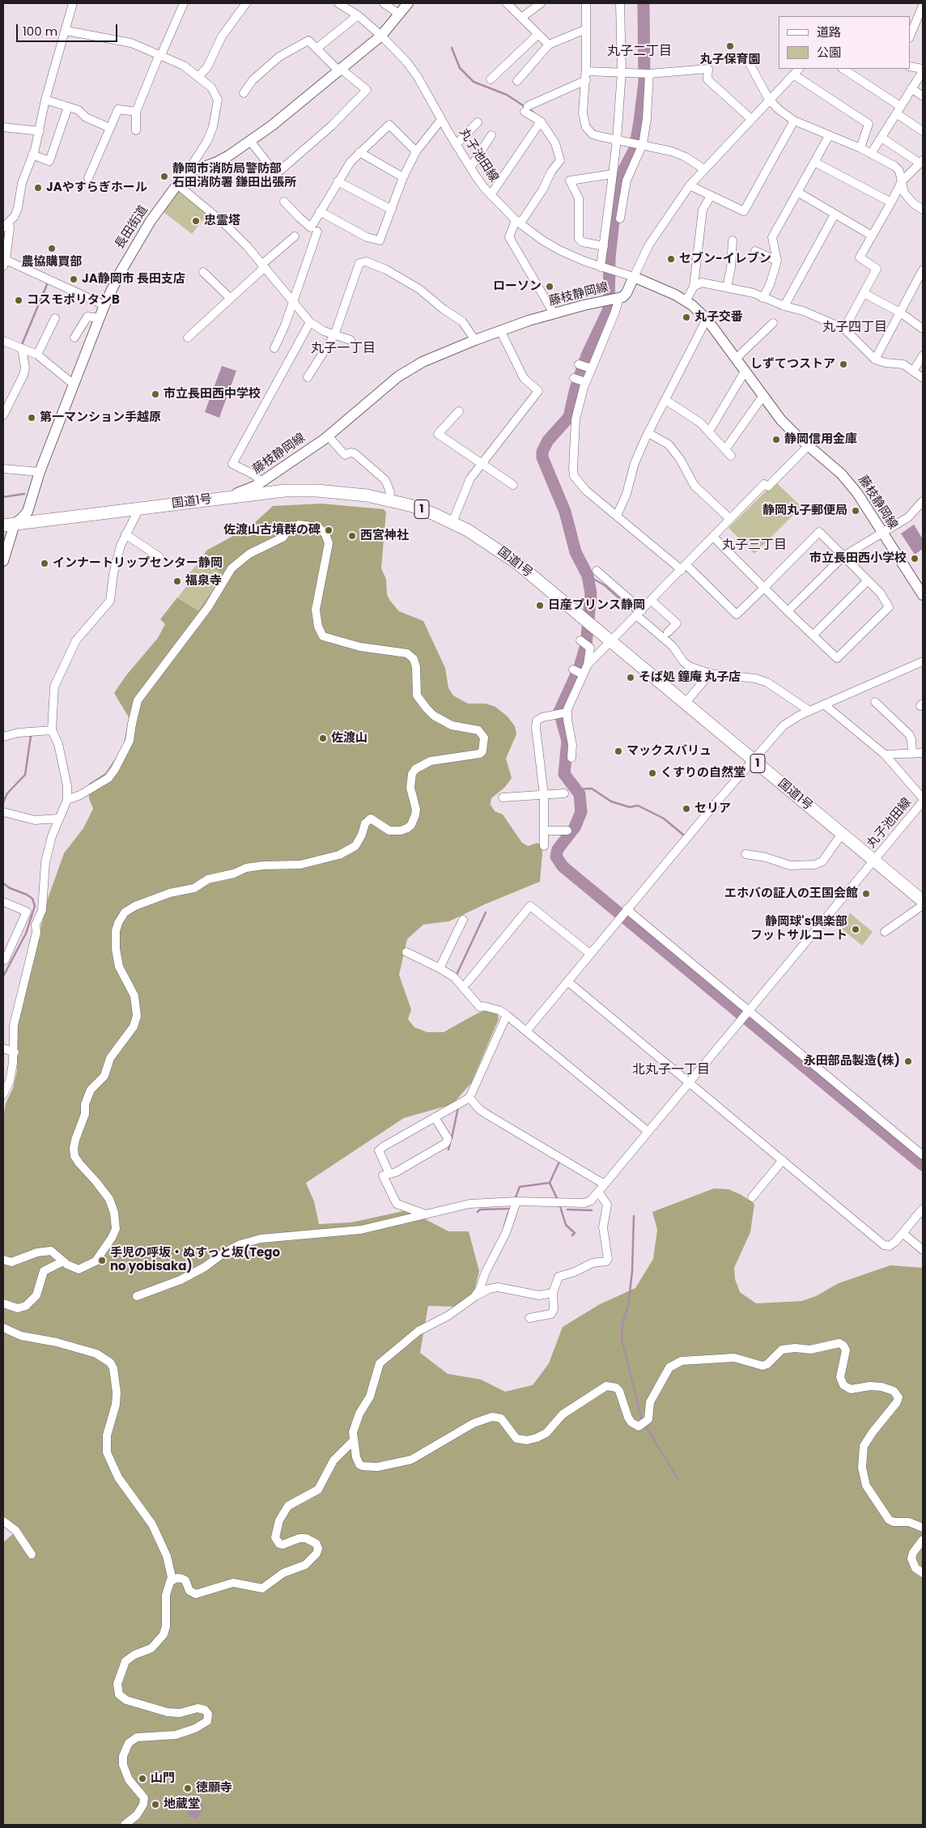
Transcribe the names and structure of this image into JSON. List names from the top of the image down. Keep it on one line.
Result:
{"streets":{"highway":["国道1号","1"],"main road":["長田街道","藤枝静岡線"],"street":["丸子池田線"]},"crossings":[["丸子池田線","長田街道"],["丸子池田線","藤枝静岡線"],["丸子池田線","国道1号"],["長田街道","国道1号"],["藤枝静岡線","国道1号"]],"districts":["丸子二丁目","丸子四丁目","丸子一丁目","丸子三丁目","北丸子一丁目"],"places":["丸子保育園","静岡市消防局警防部 石田消防署 鎌田出張所","JAやすらぎホール","忠霊塔","農協購買部","セブン-イレブン","JA静岡市 長田支店","ローソン","コスモポリタンB","丸子交番","しずてつストア","市立長田西中学校","第一マンション手越原","静岡信用金庫","静岡丸子郵便局","佐渡山古墳群の碑","西宮神社","市立長田西小学校","インナートリップセンター静岡","福泉寺","日産プリンス静岡","そば処 鐘庵 丸子店","佐渡山","マックスバリュ","くすりの自然堂","セリア","エホバの証人の王国会館","静岡球's倶楽部 フットサルコート","永田部品製造(株)","手児の呼坂・ぬすっと坂(Tego no yobisaka)","山門","徳願寺","地蔵堂"],"legend":["道路","公園"],"scale_bar":"100 m"}
